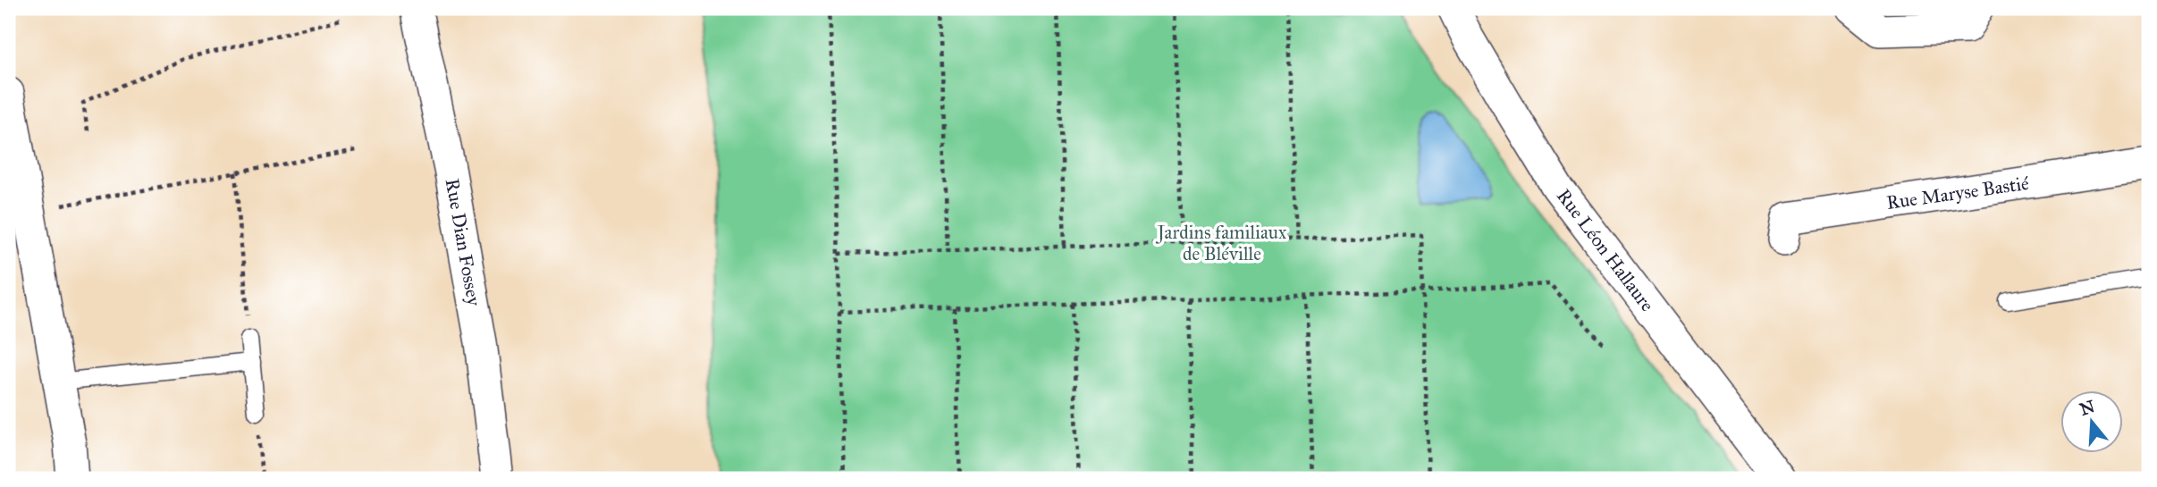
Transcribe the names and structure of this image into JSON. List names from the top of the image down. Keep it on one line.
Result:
{"streets":{"street":["Rue Maryse Bastié","Rue Dian Fossey","Rue Léon Hallaure"]},"parks":["Jardins familiaux de Bléville"],"north":"top"}
